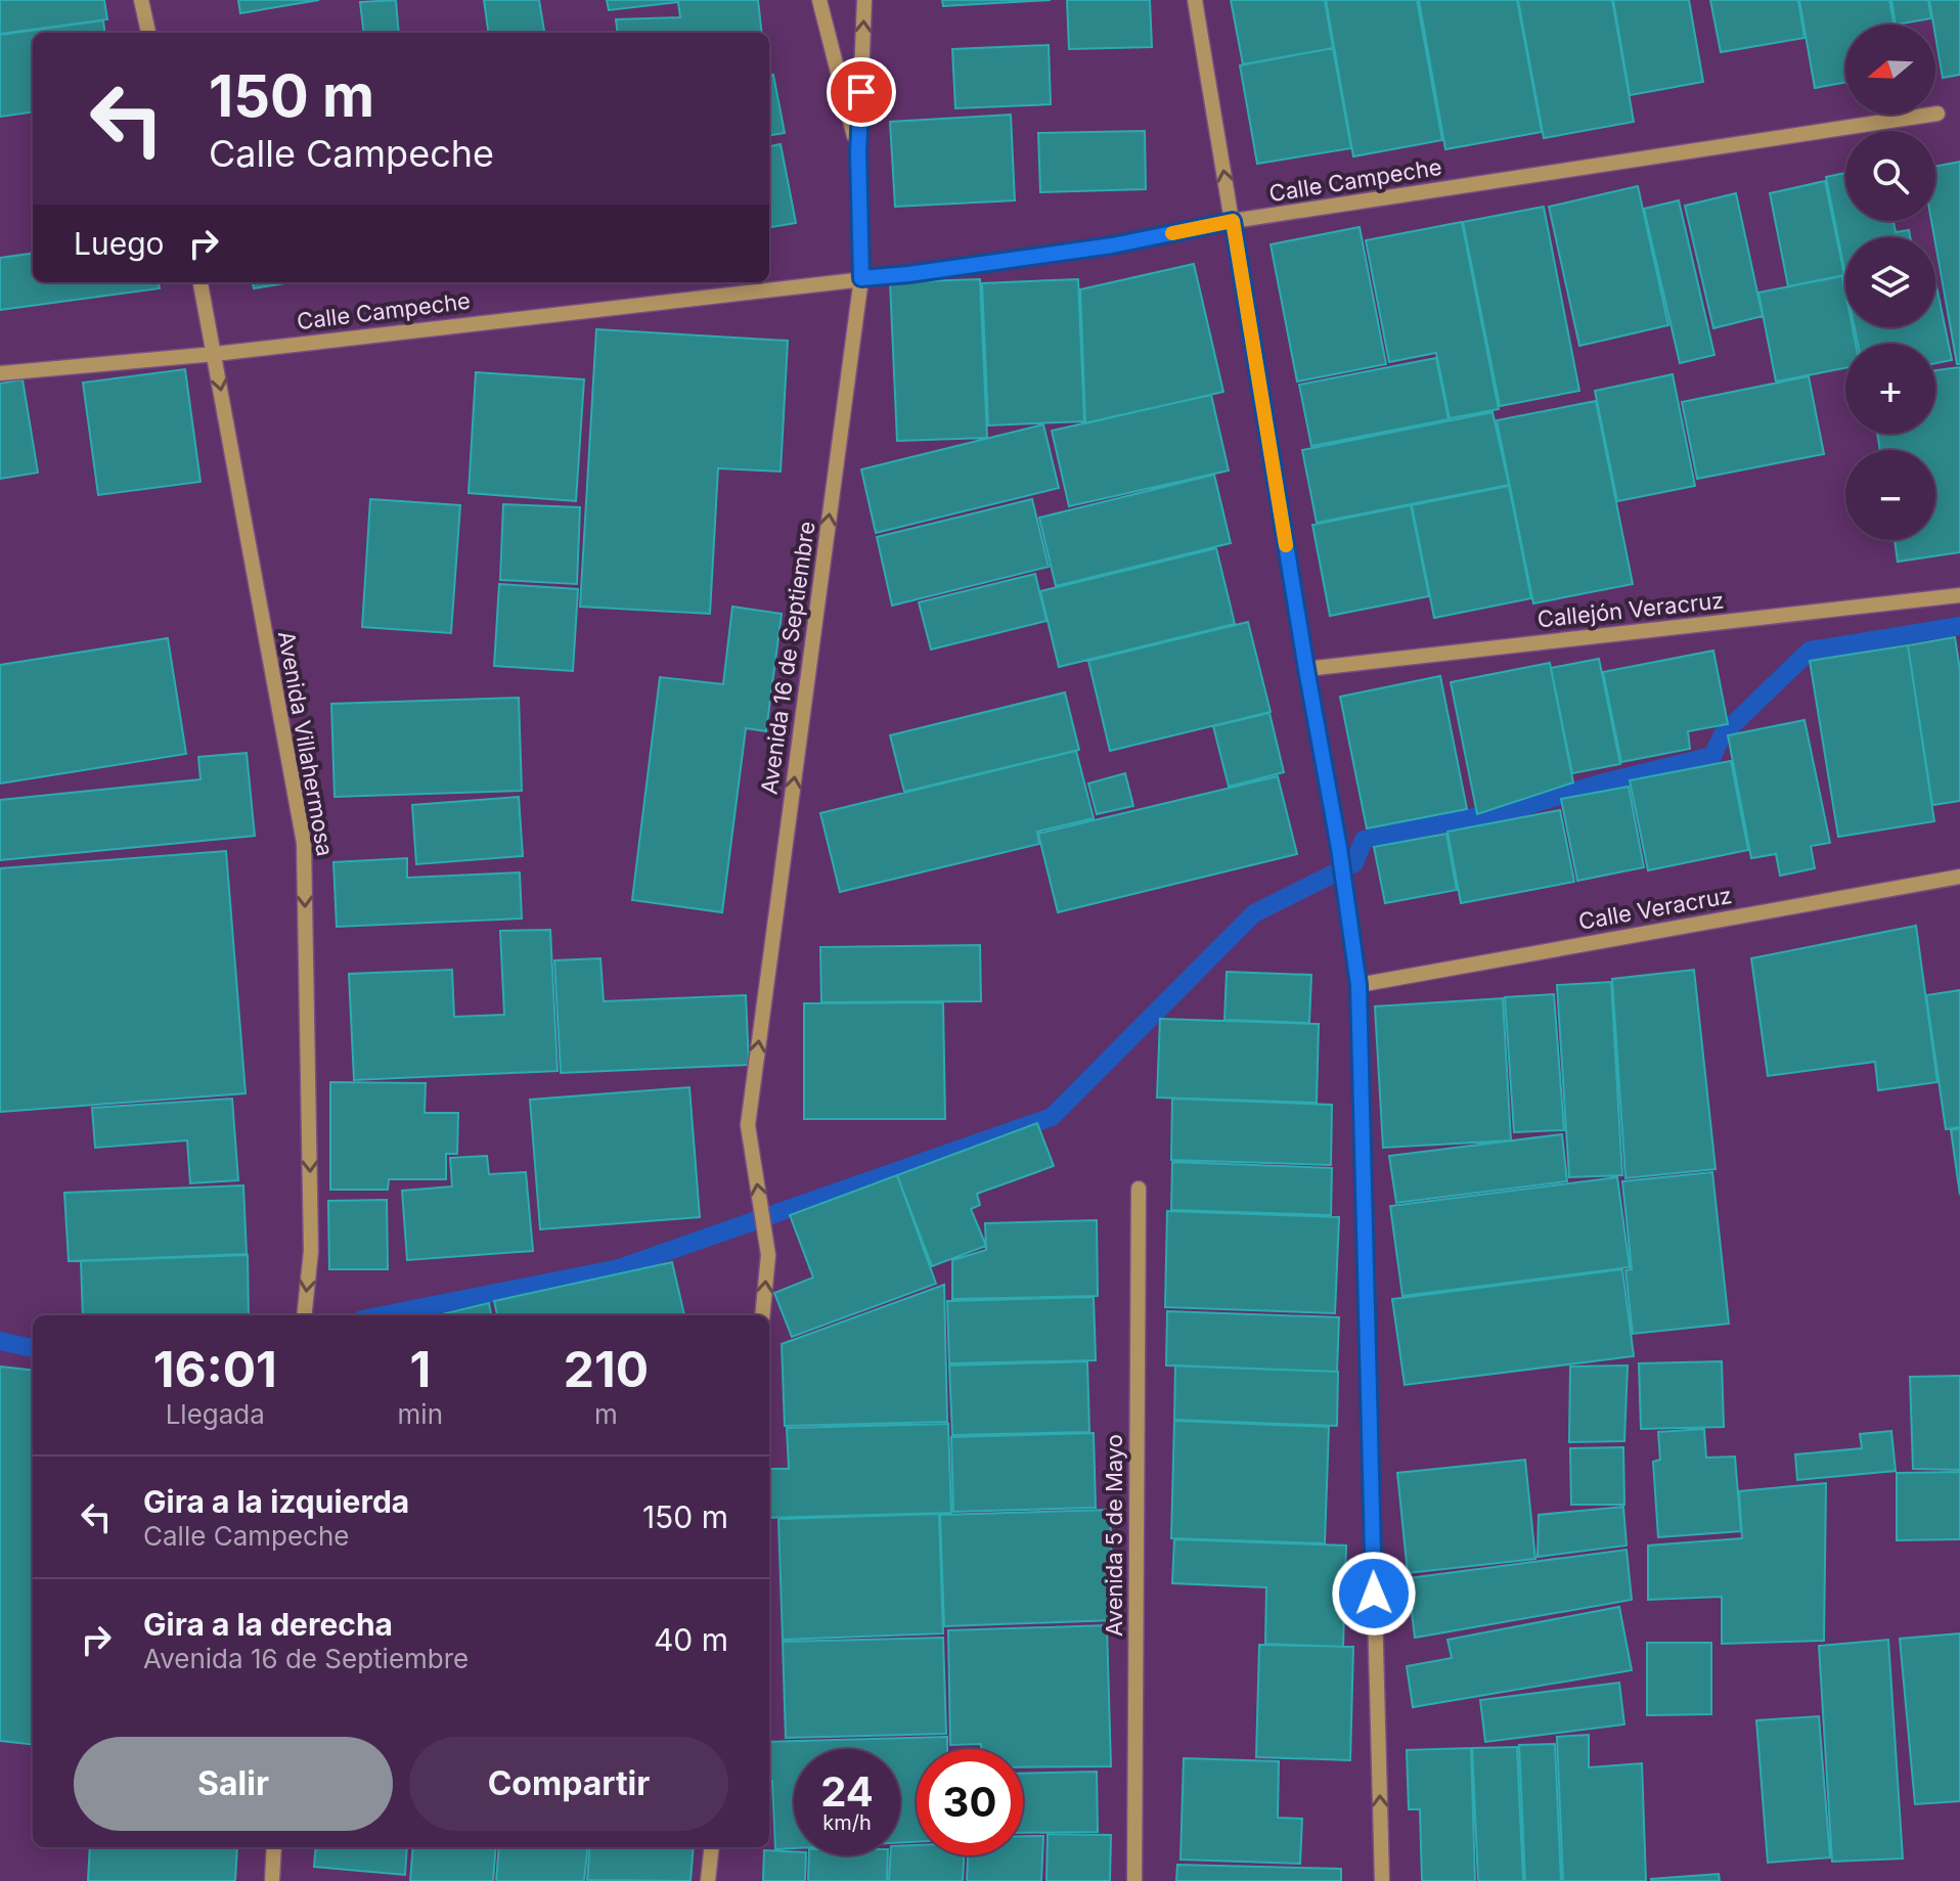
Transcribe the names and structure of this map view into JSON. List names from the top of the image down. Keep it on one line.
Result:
{"streets":{"street":["Calle Campeche","Callejón Veracruz","Avenida 16 de Septiembre","Avenida Villahermosa","Calle Veracruz","Avenida 5 de Mayo"]},"crossings":[["Calle Campeche","Avenida 16 de Septiembre"],["Calle Campeche","Avenida Villahermosa"]],"one_way":["Avenida 16 de Septiembre","Avenida Villahermosa"],"north":"left","page":{"map_buttons":["+","−"],"turn":["150 m","Calle Campeche"],"then":"Luego","eta":["16:01","Llegada","1","min","210","m"],"list":[{"name":"Gira a la izquierda","note":"Calle Campeche","value":"150 m"},{"name":"Gira a la derecha","note":"Avenida 16 de Septiembre","value":"40 m"}],"buttons":["Salir","Compartir"],"speed":"24 km/h","limit":"30"}}
